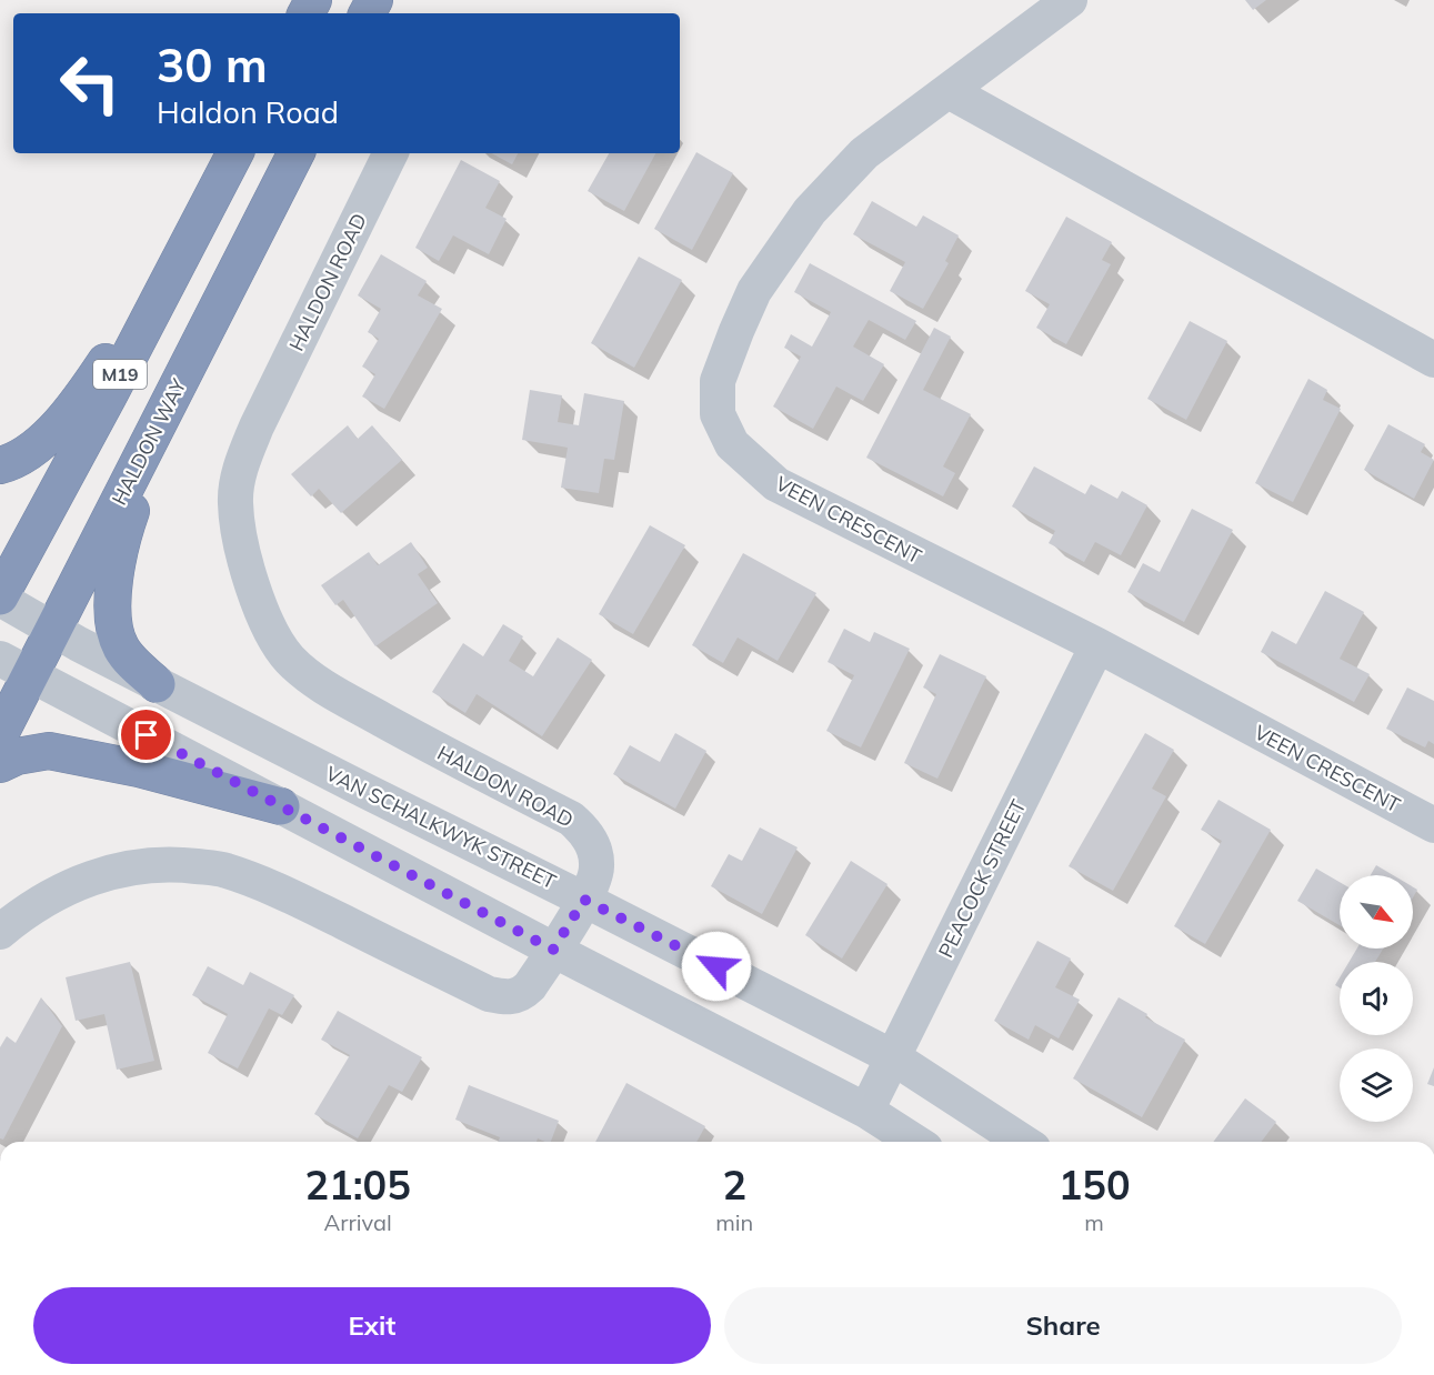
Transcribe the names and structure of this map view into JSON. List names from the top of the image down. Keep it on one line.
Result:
{"streets":{"highway":["M19","HALDON WAY"],"street":["HALDON ROAD","VEEN CRESCENT","VAN SCHALKWYK STREET","PEACOCK STREET"]},"crossings":[["HALDON ROAD","VAN SCHALKWYK STREET"],["M19","VAN SCHALKWYK STREET"],["HALDON WAY","VAN SCHALKWYK STREET"],["VEEN CRESCENT","PEACOCK STREET"],["VAN SCHALKWYK STREET","PEACOCK STREET"]],"north":"bottom right","page":{"turn":["30 m","Haldon Road"],"eta":["21:05","Arrival","2","min","150","m"],"buttons":["Exit","Share"]}}
